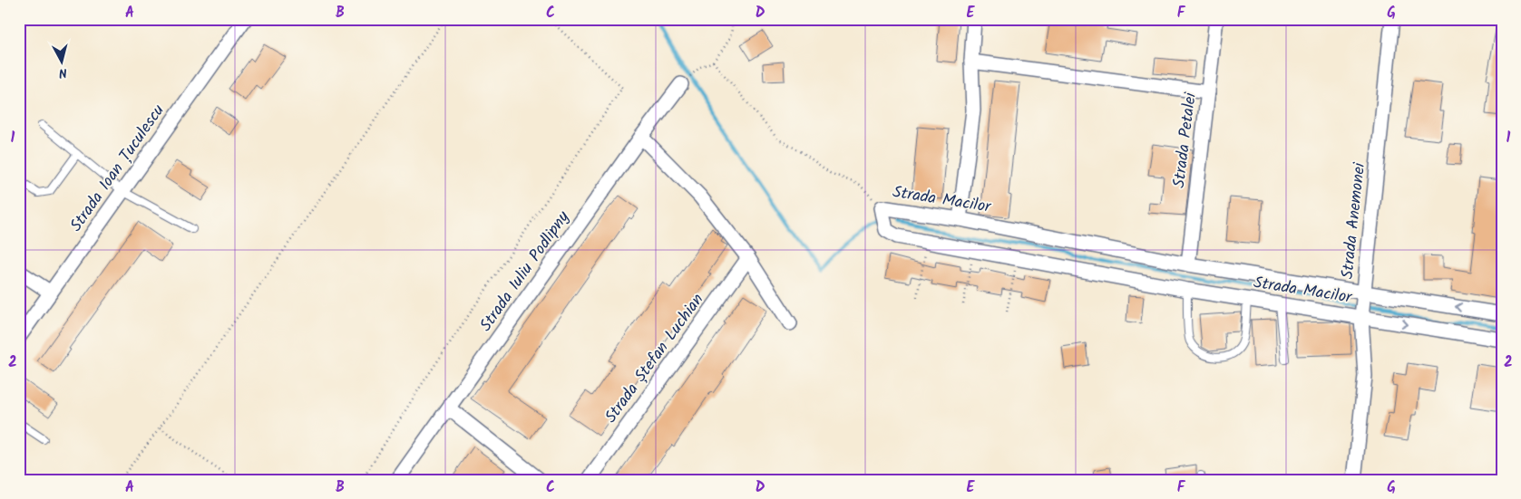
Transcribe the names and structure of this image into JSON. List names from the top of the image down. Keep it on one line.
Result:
{"streets":{"street":["Strada Petalei","Strada Ioan Țuculescu","Strada Macilor","Strada Anemonei","Strada Iuliu Podlipny","Strada Ștefan Luchian"]},"crossings":[["Strada Petalei","Strada Macilor"],["Strada Macilor","Strada Anemonei"]],"north":"bottom","grid":{"columns":["A","B","C","D","E","F","G"],"rows":["1","2"]}}
